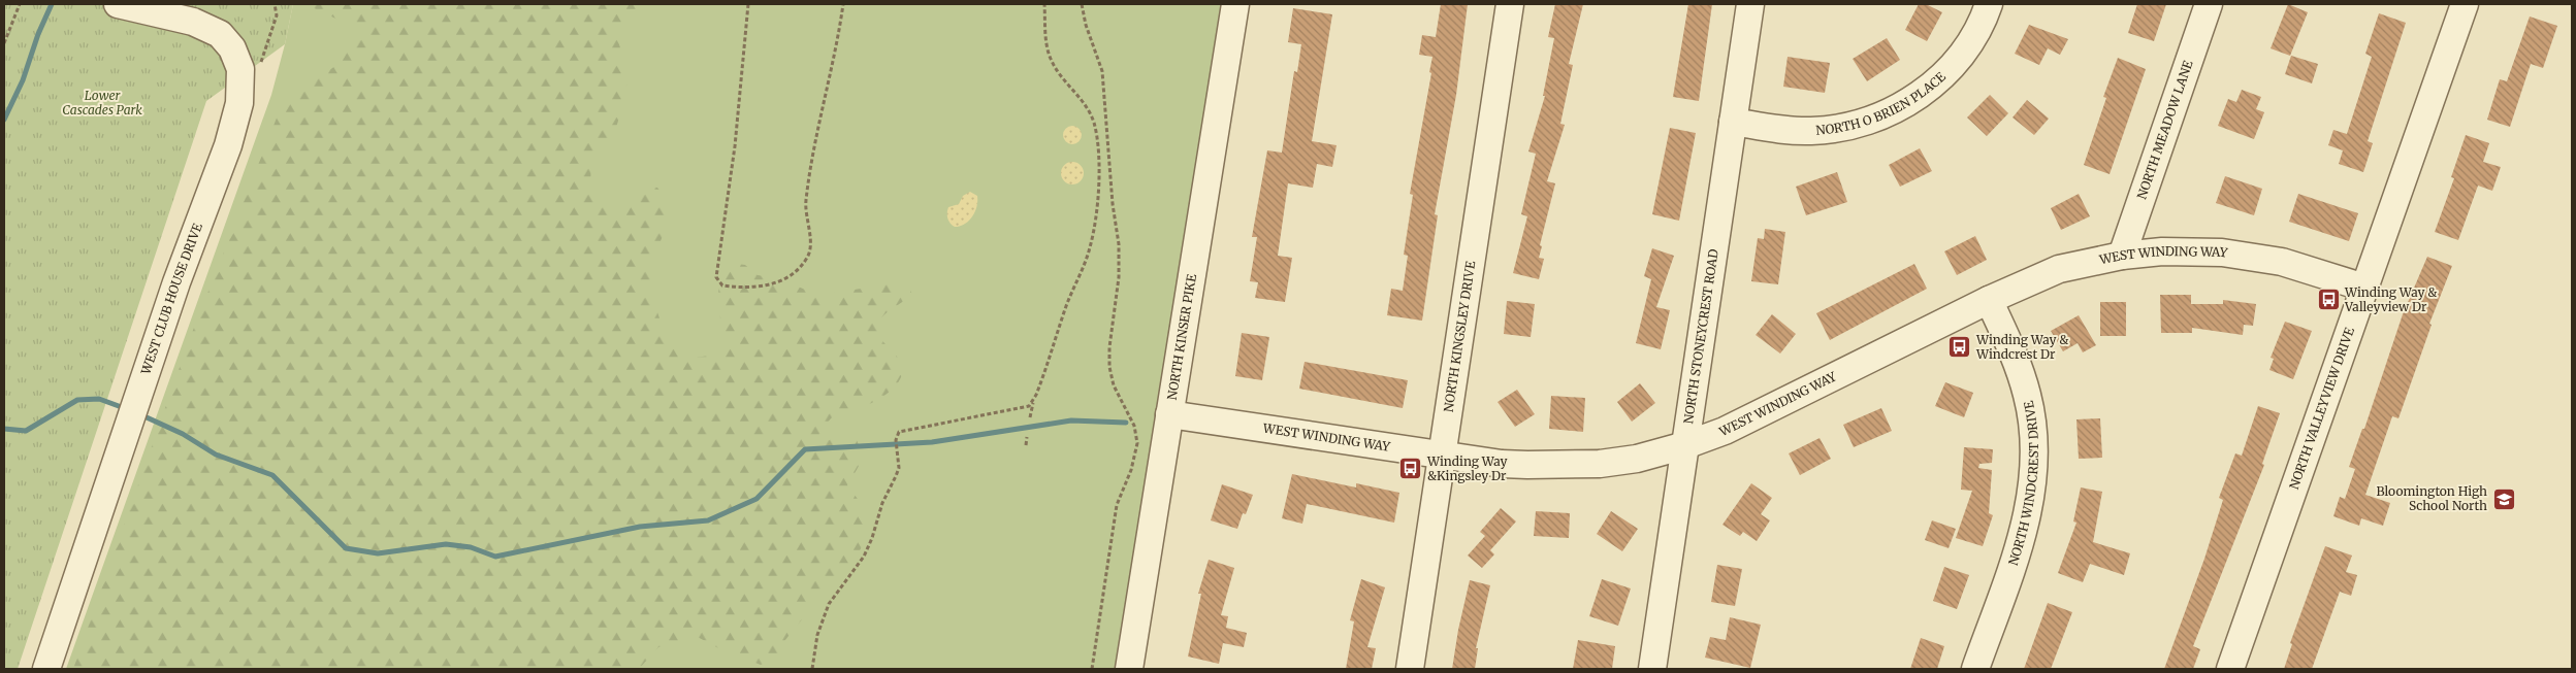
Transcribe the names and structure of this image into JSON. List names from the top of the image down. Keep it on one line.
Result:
{"streets":{"street":["NORTH O BRIEN PLACE","NORTH MEADOW LANE","WEST WINDING WAY","WEST CLUB HOUSE DRIVE","NORTH KINSER PIKE","NORTH KINGSLEY DRIVE","NORTH STONEYCREST ROAD","NORTH VALLEYVIEW DRIVE","NORTH WINDCREST DRIVE"]},"crossings":[["NORTH O BRIEN PLACE","NORTH STONEYCREST ROAD"],["NORTH MEADOW LANE","WEST WINDING WAY"],["WEST WINDING WAY","NORTH KINSER PIKE"],["WEST WINDING WAY","NORTH KINGSLEY DRIVE"],["WEST WINDING WAY","NORTH STONEYCREST ROAD"],["WEST WINDING WAY","NORTH VALLEYVIEW DRIVE"],["WEST WINDING WAY","NORTH WINDCREST DRIVE"]],"parks":["Lower Cascades Park"],"places":{"bus stop":["Winding Way & Valleyview Dr","Winding Way & Windcrest Dr","Winding Way &Kingsley Dr"],"school or university":["Bloomington High School North"]}}
